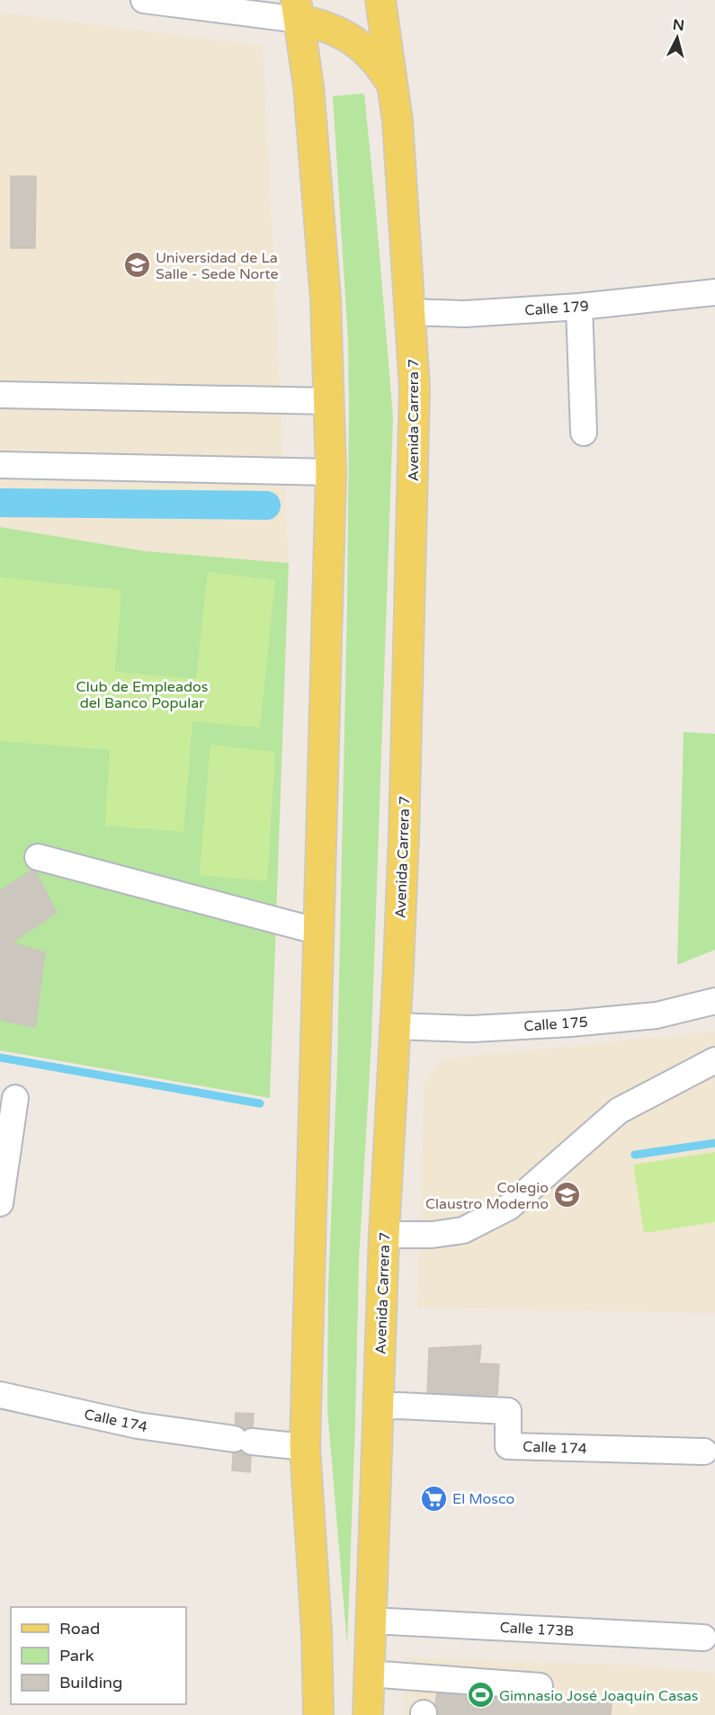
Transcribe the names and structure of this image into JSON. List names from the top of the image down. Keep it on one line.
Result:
{"streets":{"main road":["Avenida Carrera 7"],"street":["Calle 179","Calle 175","Calle 174","Calle 173B"]},"crossings":[["Calle 179","Avenida Carrera 7"],["Avenida Carrera 7","Calle 175"],["Avenida Carrera 7","Calle 174"],["Avenida Carrera 7","Calle 173B"]],"parks":["Club de Empleados del Banco Popular"],"places":{"school or university":["Universidad de La Salle - Sede Norte","Colegio Claustro Moderno"],"supermarket":["El Mosco"],"sports":["Gimnasio José Joaquín Casas"]},"legend":["Road","Park","Building"],"north":"top"}
